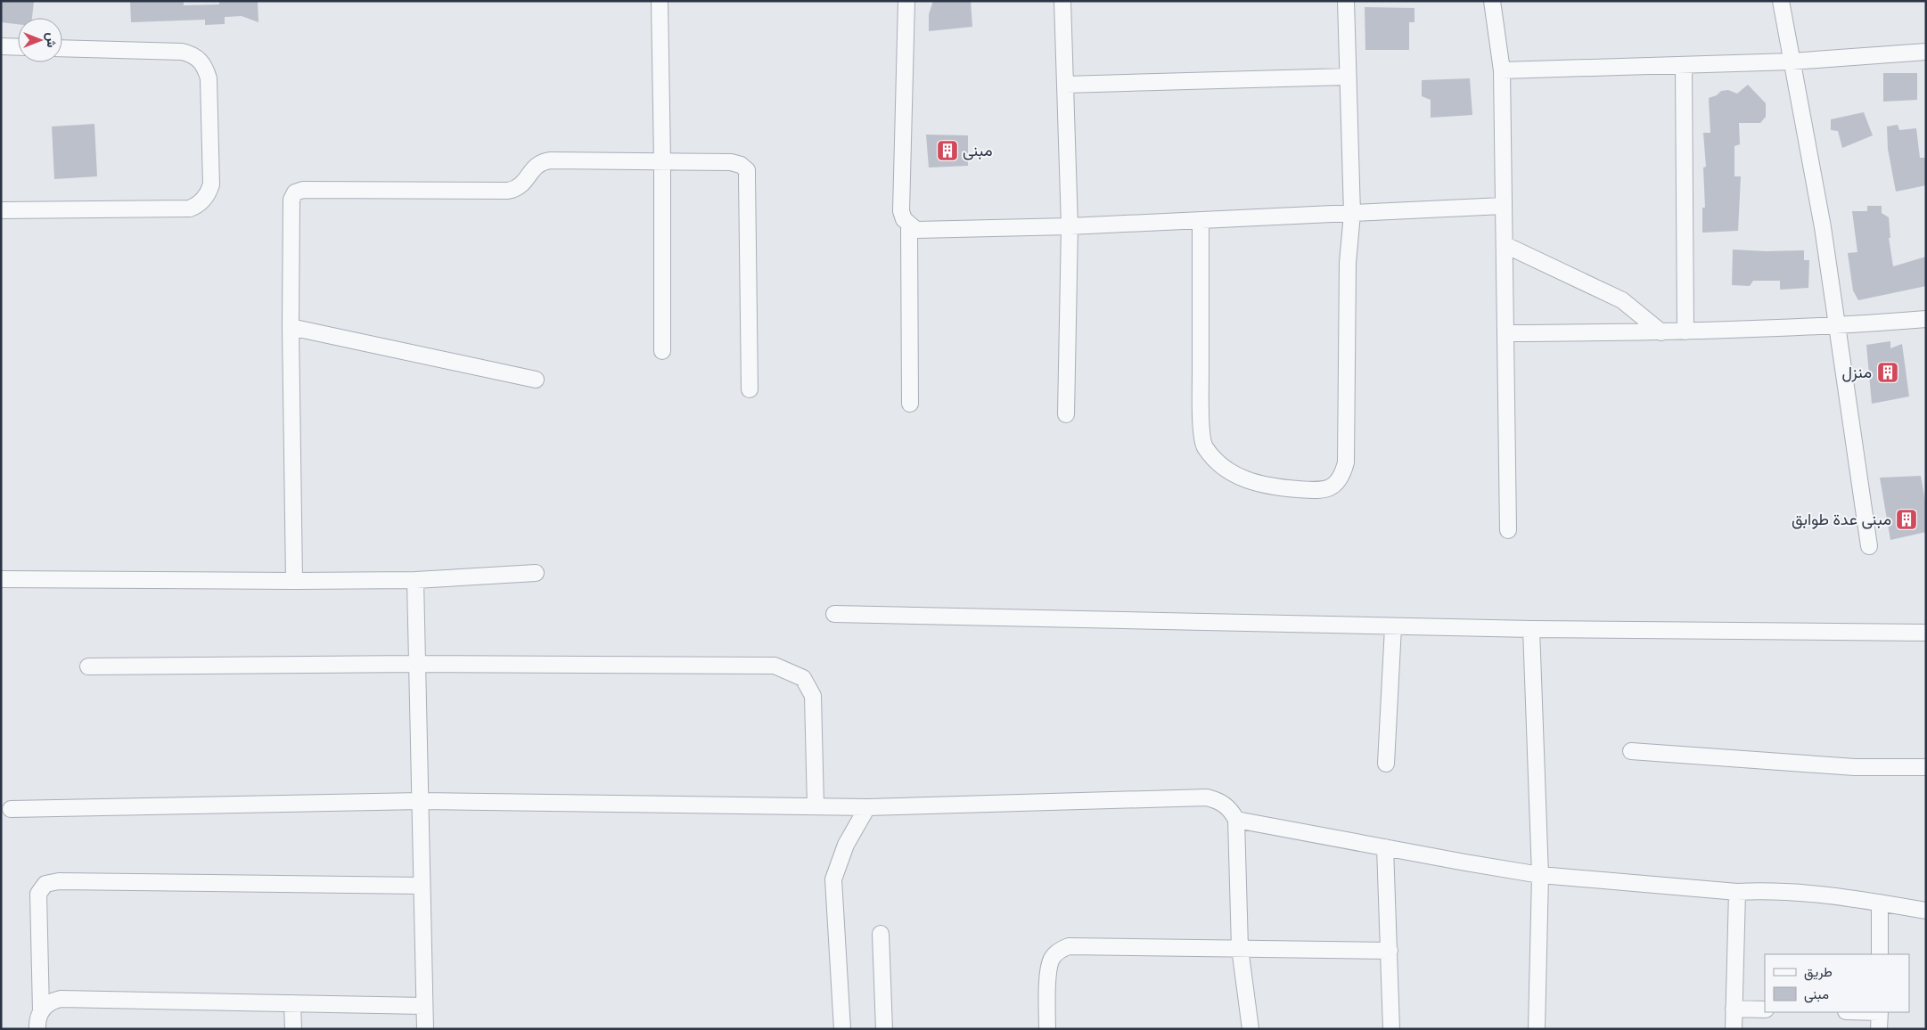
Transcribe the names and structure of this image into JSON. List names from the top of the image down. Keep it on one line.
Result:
{"places":{"building":["مبنى","منزل","مبنى عدة طوابق"]},"legend":["طريق","مبنى"],"north":"right"}
